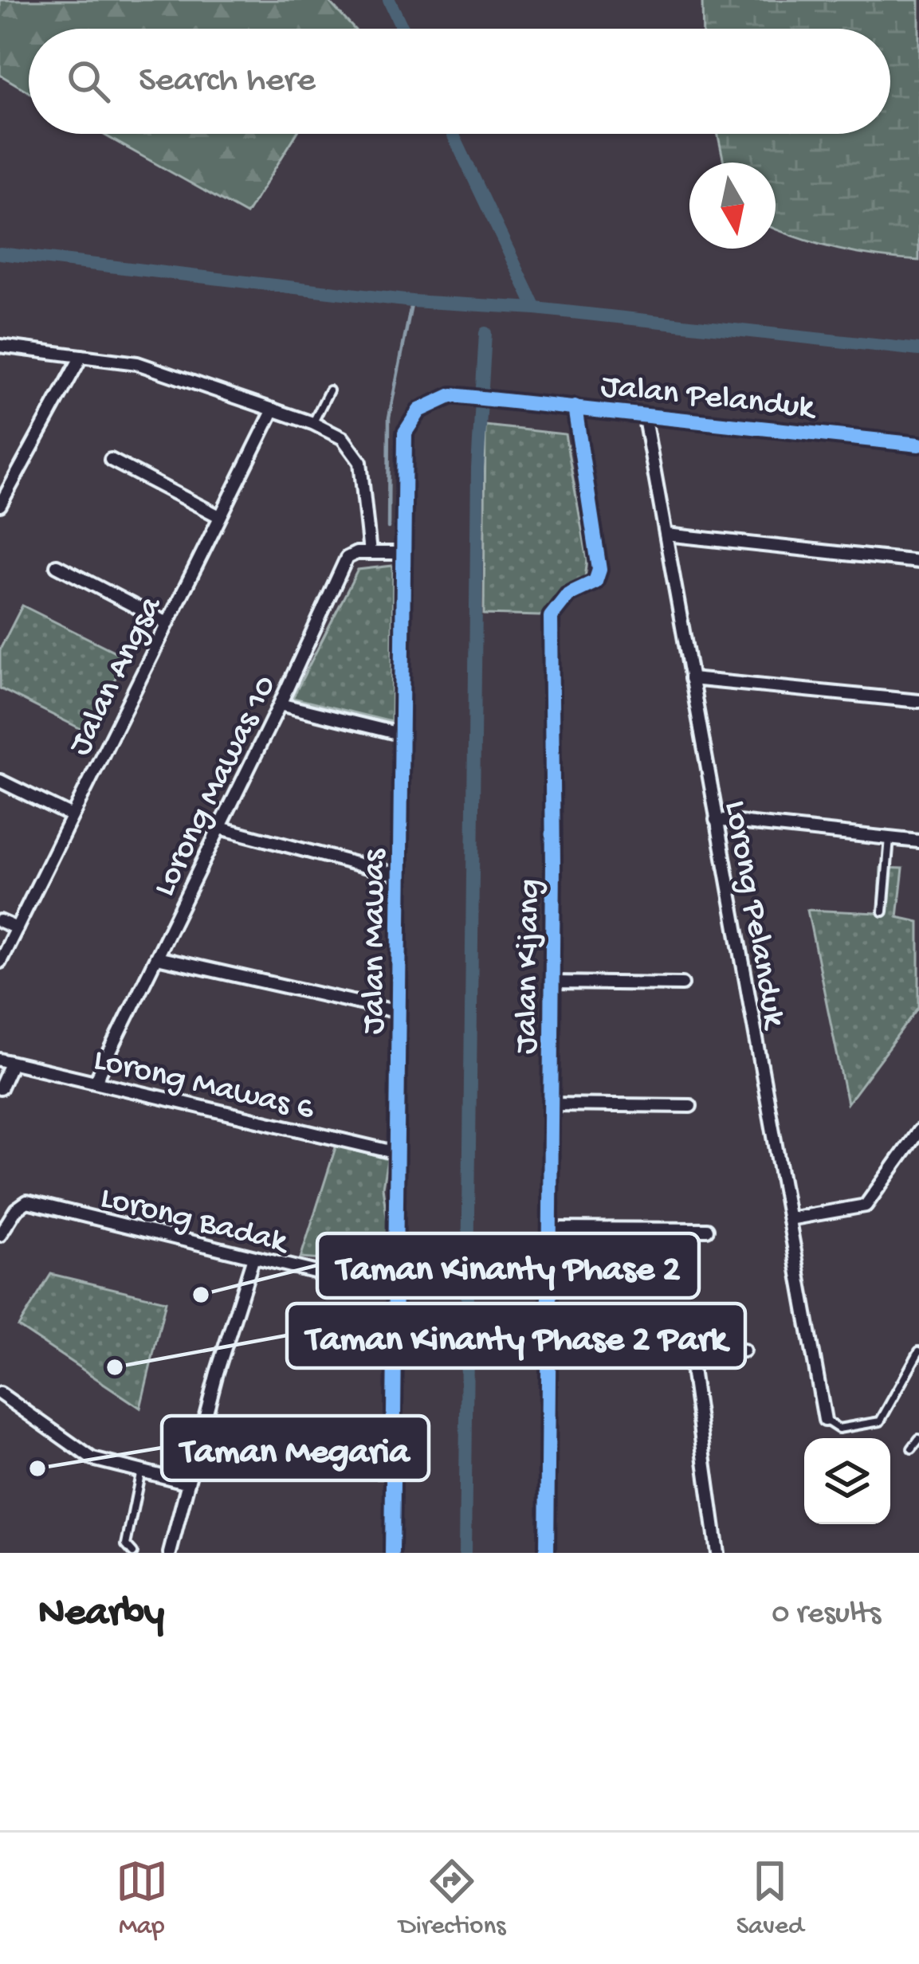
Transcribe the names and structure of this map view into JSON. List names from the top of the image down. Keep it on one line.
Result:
{"streets":{"street":["Jalan Pelanduk","Jalan Angsa","Lorong Mawas 10","Lorong Pelanduk","Jalan Mawas","Jalan Kijang","Lorong Mawas 6","Lorong Badak"]},"crossings":[["Jalan Pelanduk","Lorong Pelanduk"],["Jalan Pelanduk","Jalan Mawas"],["Jalan Pelanduk","Jalan Kijang"],["Lorong Mawas 10","Lorong Mawas 6"],["Jalan Mawas","Lorong Mawas 6"],["Jalan Mawas","Lorong Badak"]],"places":["Taman Kinanty Phase 2","Taman Kinanty Phase 2 Park","Taman Megaria"],"north":"bottom","page":{"search":"Search here","heading":["Nearby","0 results"],"nav":["Map","Directions","Saved"]}}
